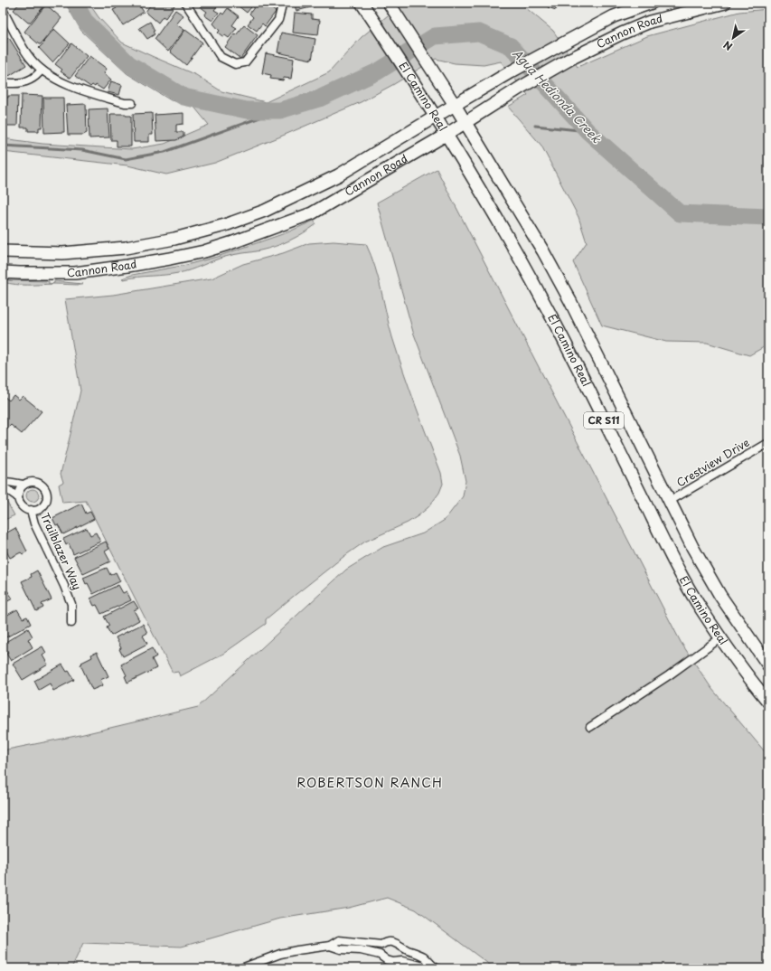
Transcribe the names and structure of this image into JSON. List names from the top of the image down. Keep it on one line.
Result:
{"streets":{"main road":["Cannon Road","El Camino Real","CR S11"],"street":["Crestview Drive","Trailblazer Way"]},"crossings":[["Cannon Road","El Camino Real"],["El Camino Real","Crestview Drive"]],"districts":["ROBERTSON RANCH"],"water":["Agua Hedionda Creek"],"north":"bottom left"}
